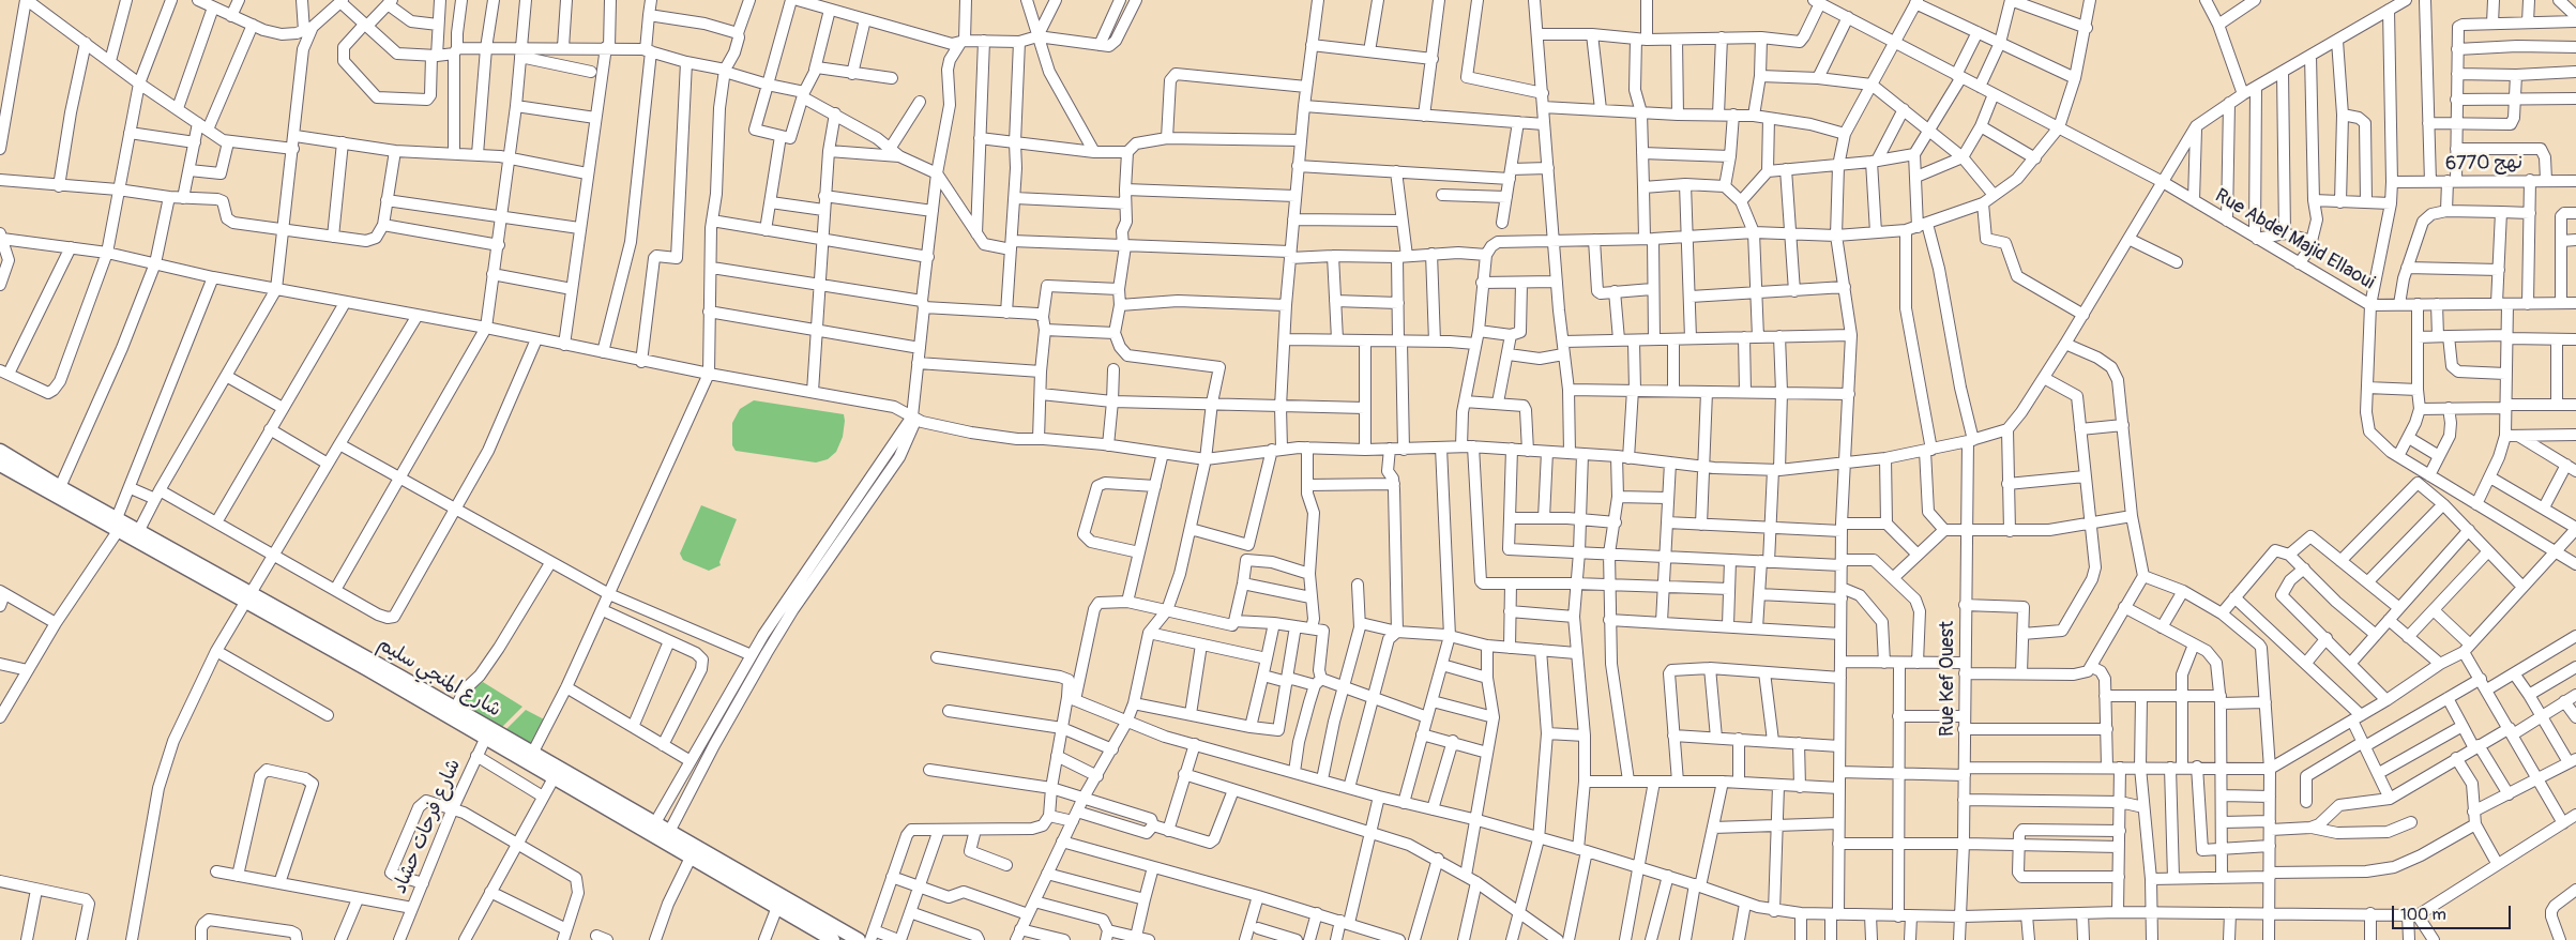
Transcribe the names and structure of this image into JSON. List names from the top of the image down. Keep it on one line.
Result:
{"streets":{"main road":["شارع المنجي سليم"],"street":["نهج 6770","Rue Abdel Majid Ellaoui","Rue Kef Ouest","شارع فرحات حشاد"]},"crossings":[["شارع المنجي سليم","شارع فرحات حشاد"]],"scale_bar":"100 m"}
